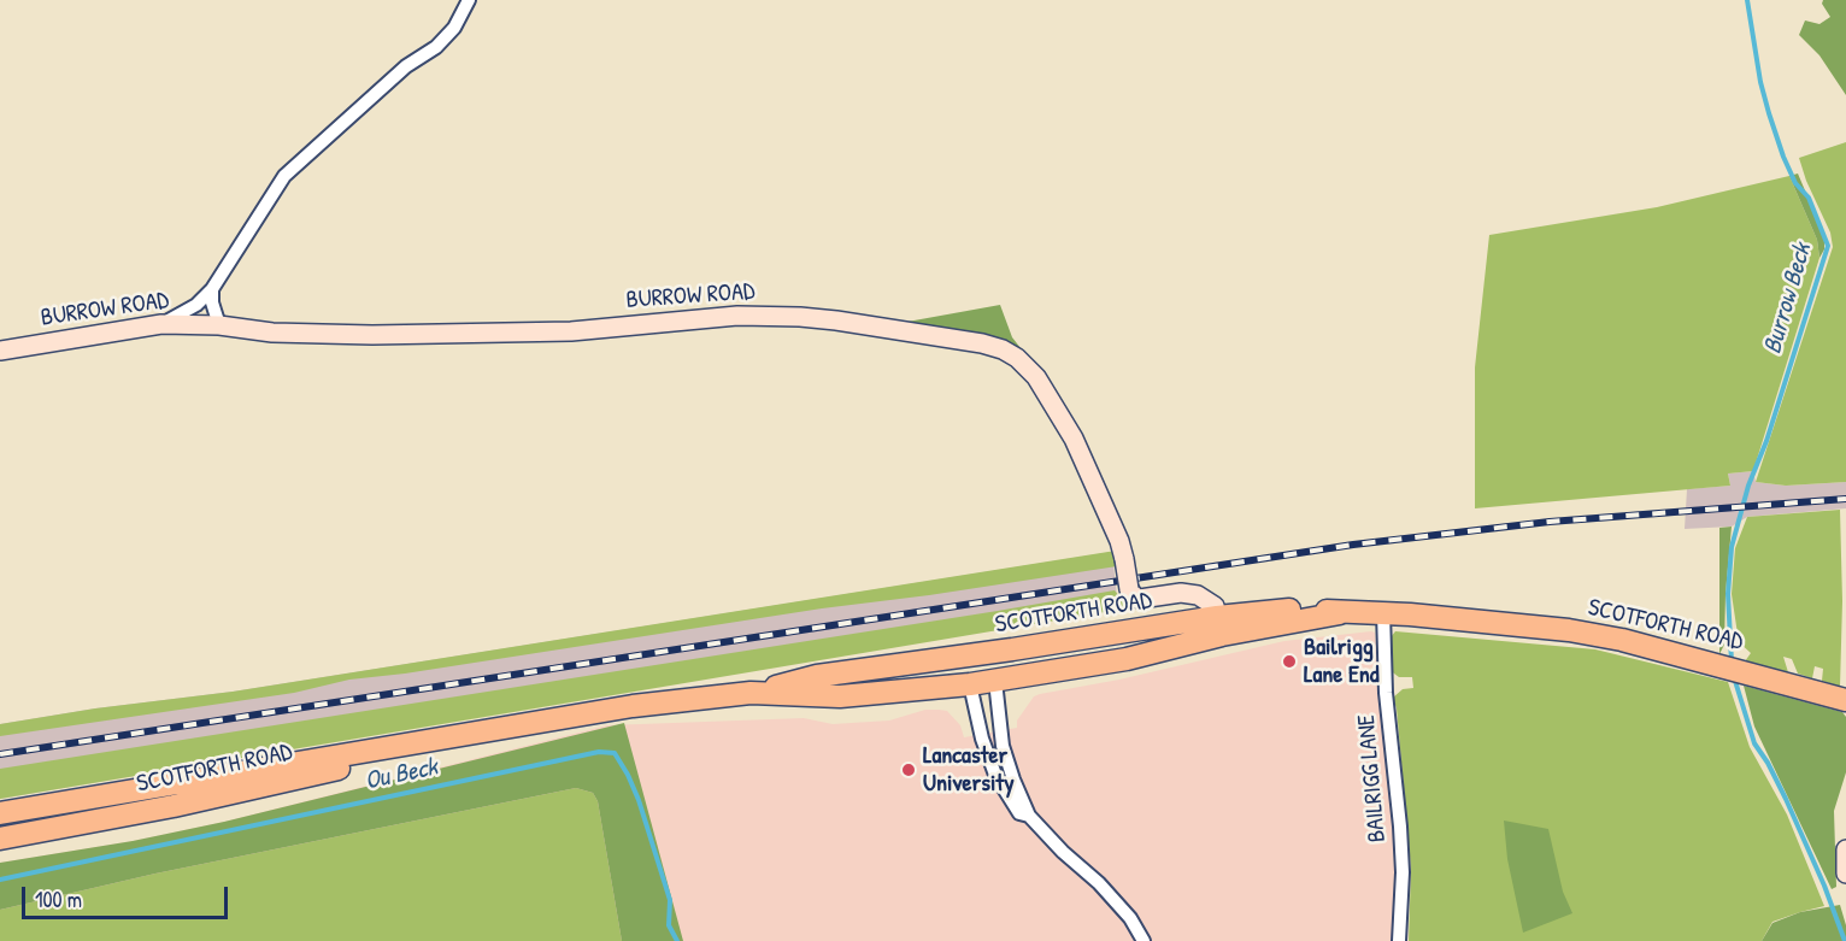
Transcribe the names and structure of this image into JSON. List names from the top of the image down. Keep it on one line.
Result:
{"streets":{"main road":["SCOTFORTH ROAD"],"street":["BURROW ROAD","BAILRIGG LANE"]},"crossings":[["BURROW ROAD","SCOTFORTH ROAD"],["SCOTFORTH ROAD","BAILRIGG LANE"]],"water":["Burrow Beck","Ou Beck"],"places":["Bailrigg Lane End","Lancaster University"],"scale_bar":"100 m"}
